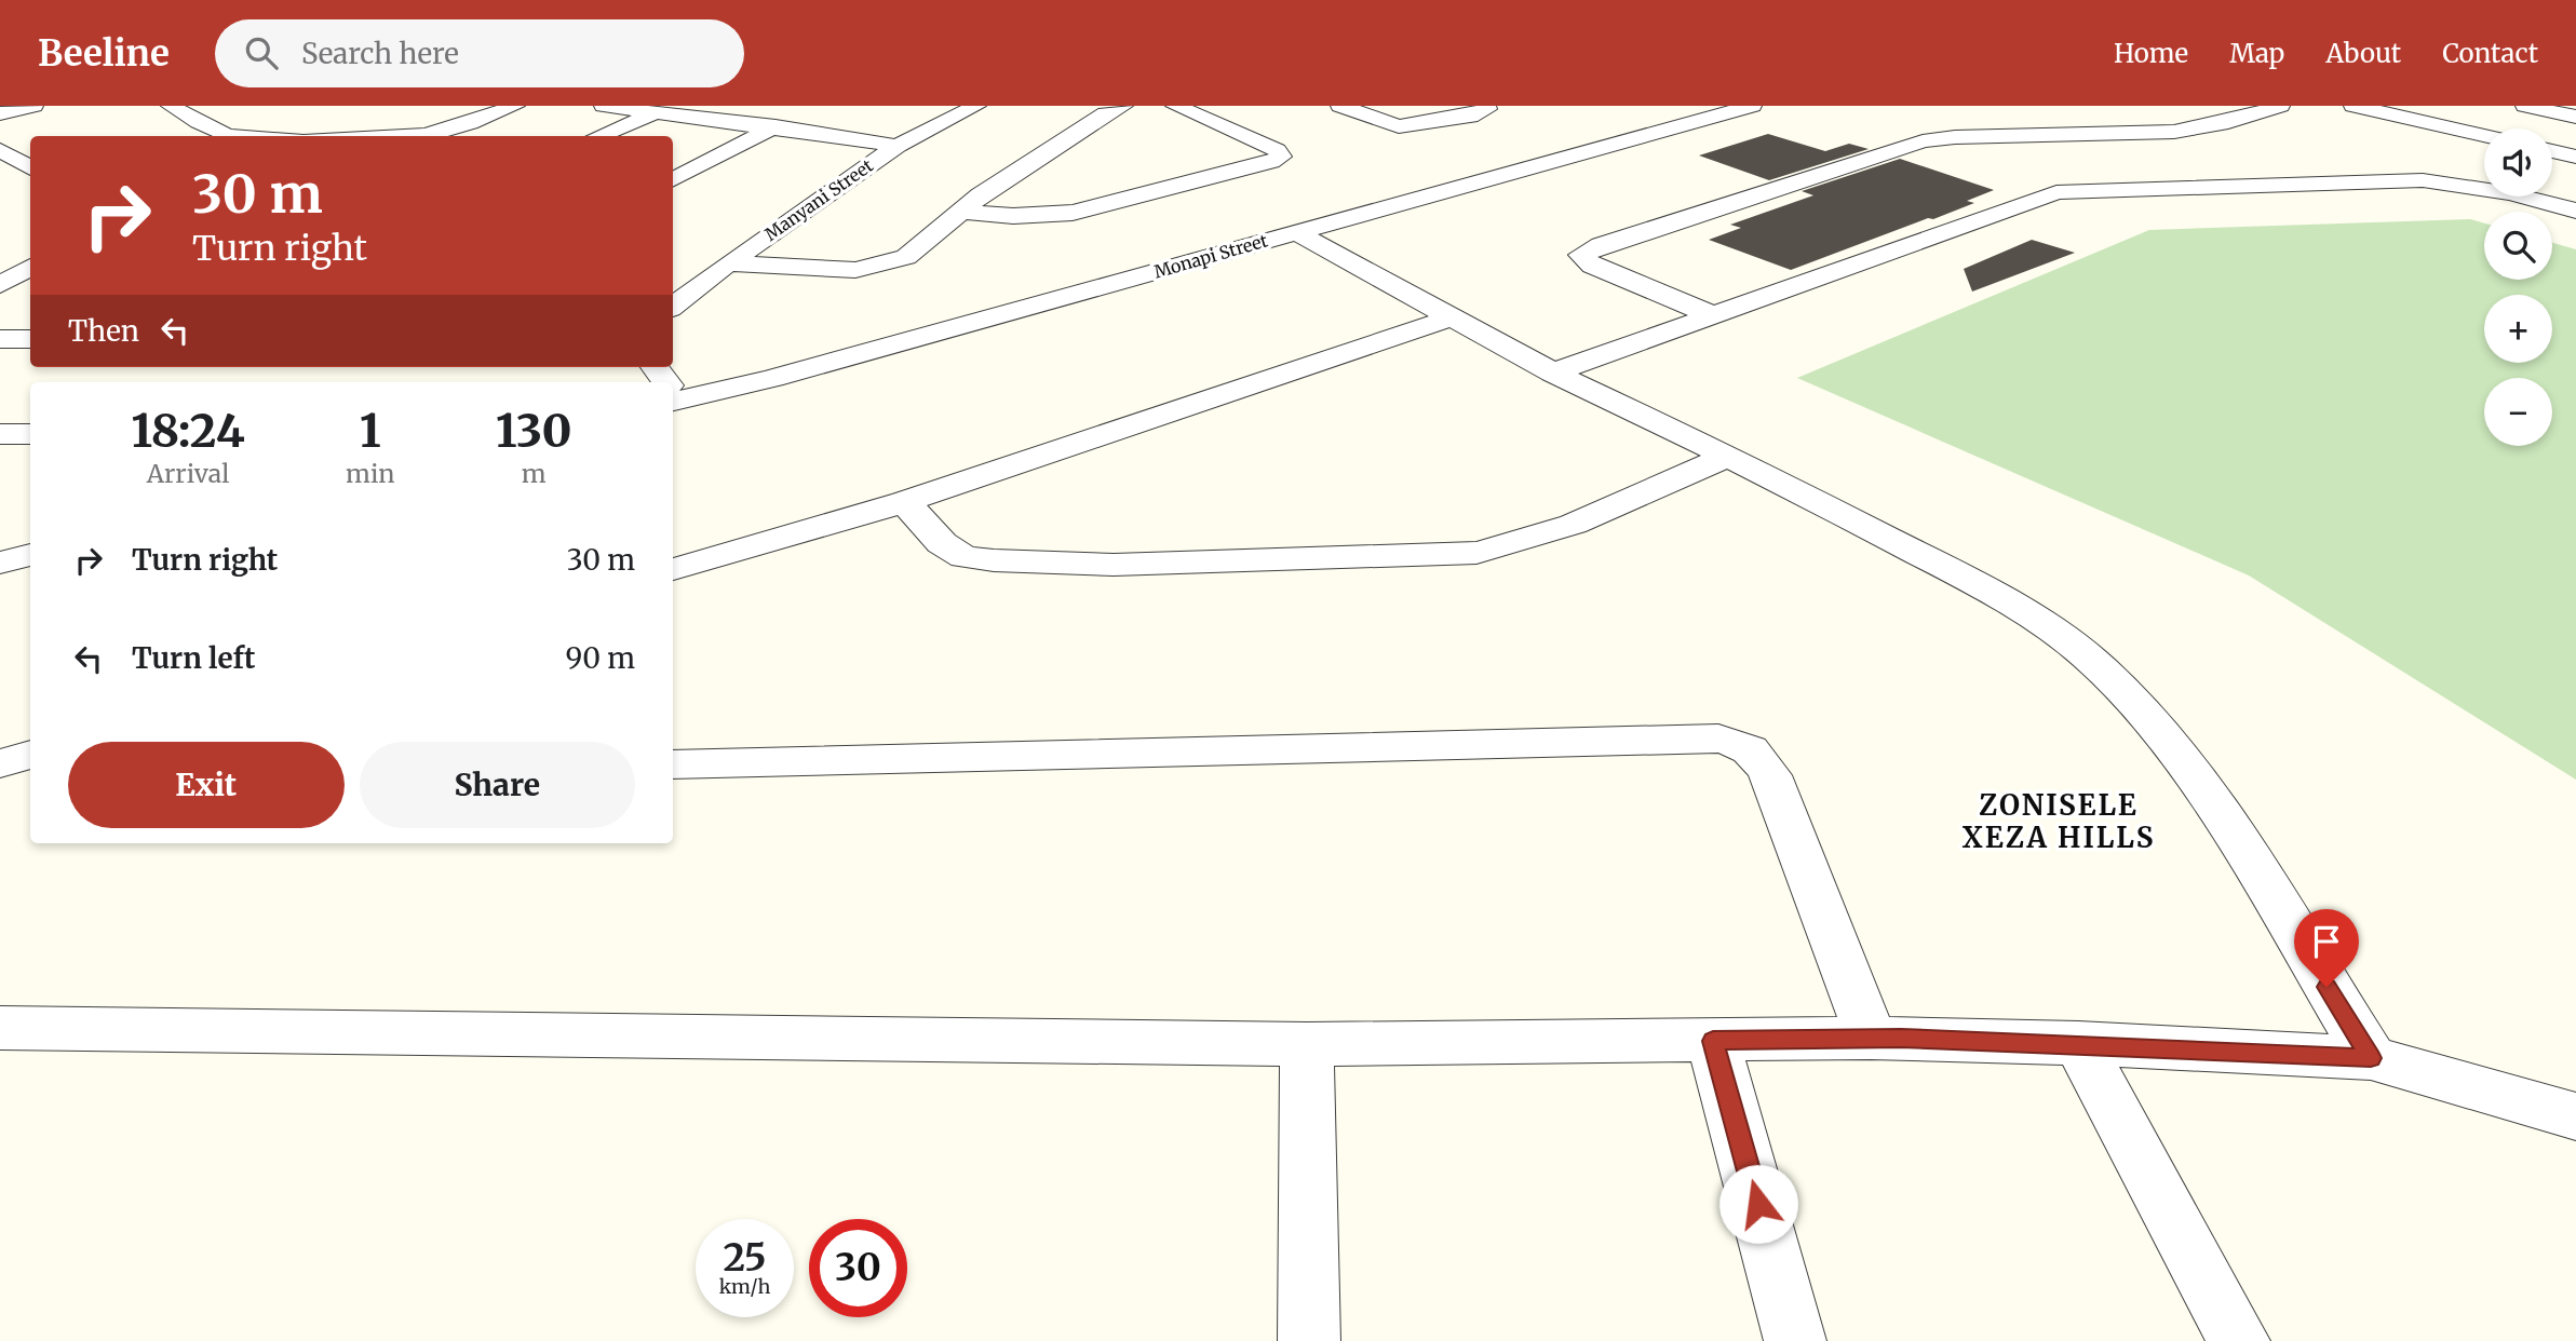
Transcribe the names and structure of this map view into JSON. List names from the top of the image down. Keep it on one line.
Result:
{"streets":{"street":["Manyani Street","Monapi Street"]},"districts":["ZONISELE XEZA HILLS"],"page":{"header":"Beeline","search":"Search here","nav":["Home","Map","About","Contact"],"map_buttons":["+","−"],"turn":["30 m","Turn right"],"then":"Then","eta":["18:24","Arrival","1","min","130","m"],"list":[{"name":"Turn right","value":"30 m"},{"name":"Turn left","value":"90 m"}],"buttons":["Exit","Share"],"speed":"25 km/h","limit":"30"}}
